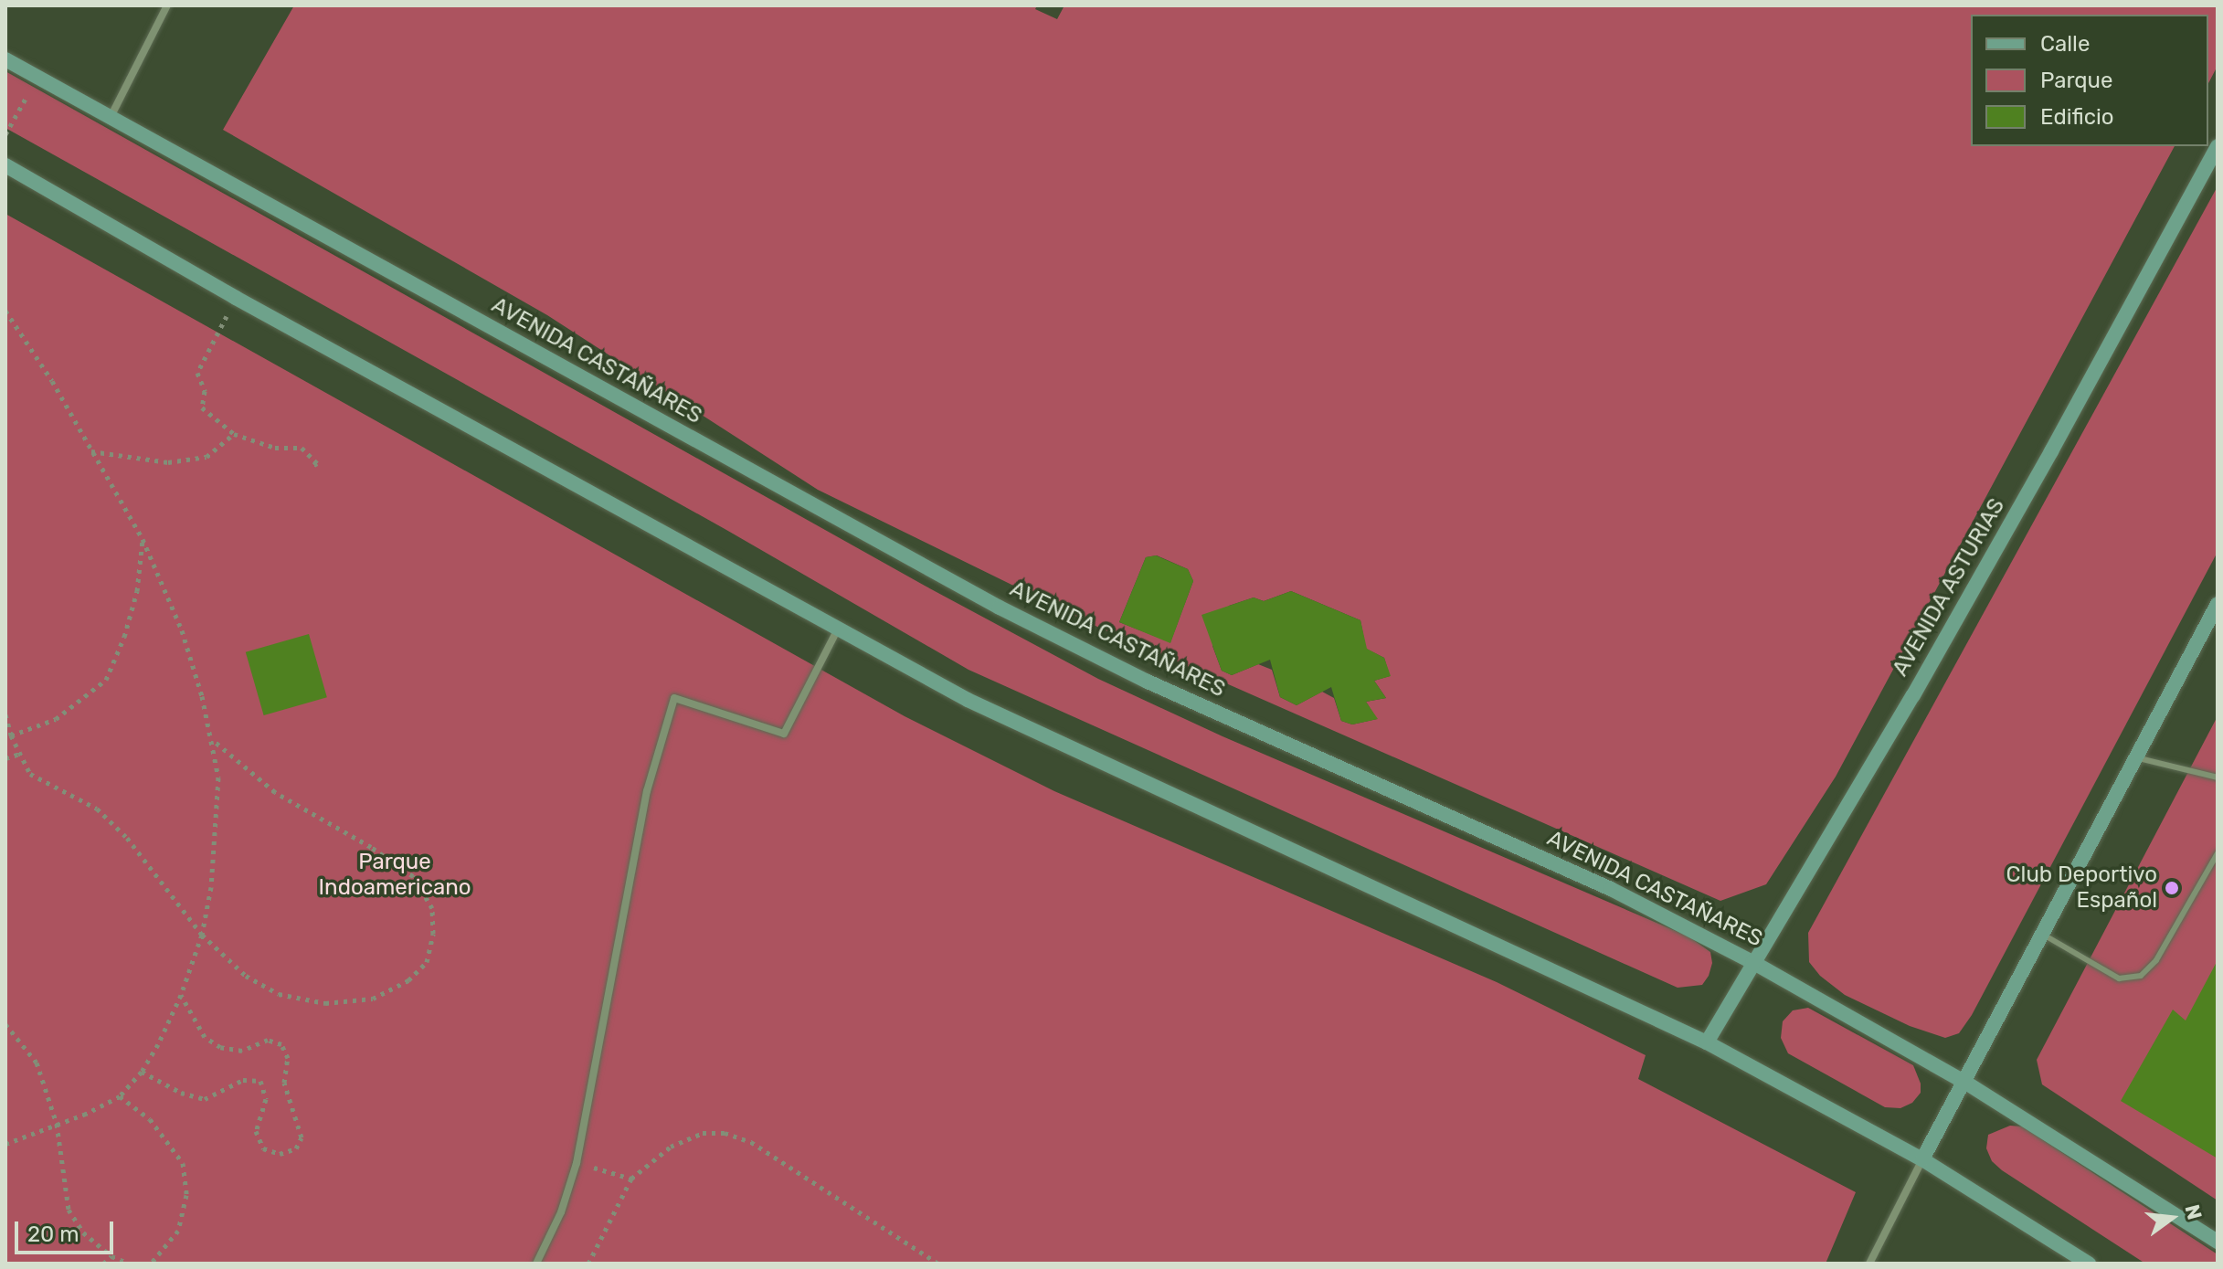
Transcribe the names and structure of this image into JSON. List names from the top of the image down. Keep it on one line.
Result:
{"streets":{"main road":["AVENIDA CASTAÑARES","AVENIDA ASTURIAS"]},"crossings":[["AVENIDA CASTAÑARES","AVENIDA ASTURIAS"]],"parks":["Parque Indoamericano"],"places":["Club Deportivo Español"],"legend":["Calle","Parque","Edificio"],"scale_bar":"20 m","north":"right"}
